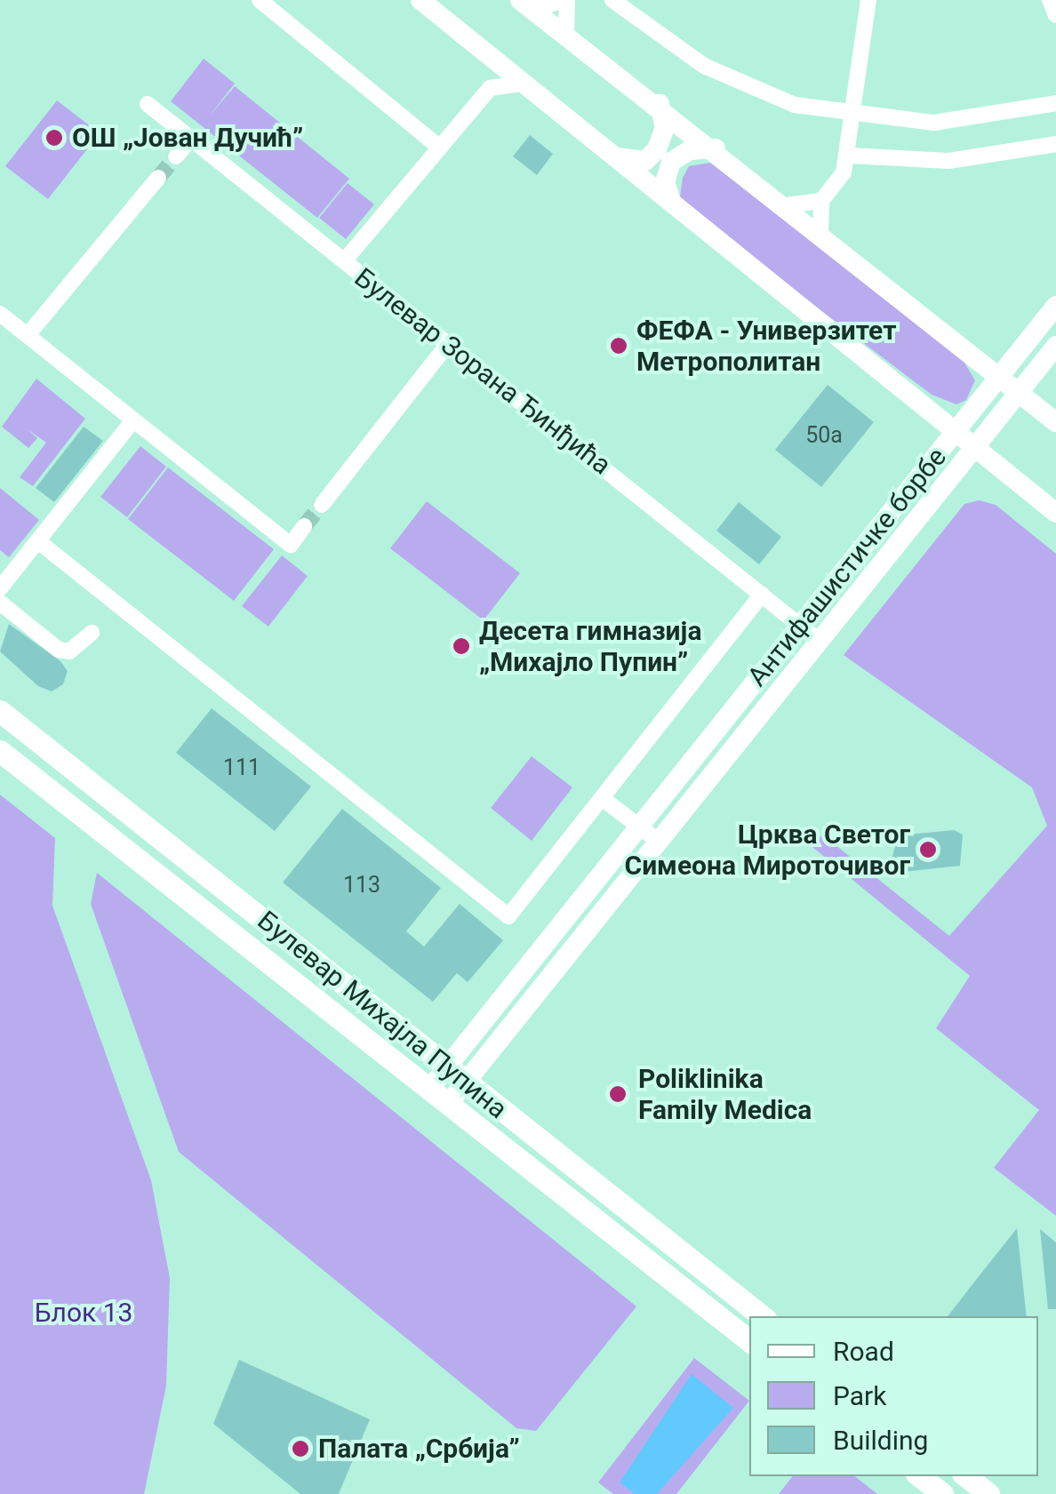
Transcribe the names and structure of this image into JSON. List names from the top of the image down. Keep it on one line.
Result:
{"streets":{"main road":["Булевар Михајла Пупина"],"street":["Булевар Зорана Ђинђића","Антифашистичке борбе"]},"crossings":[["Булевар Зорана Ђинђића","Антифашистичке борбе"],["Антифашистичке борбе","Булевар Михајла Пупина"]],"parks":["Блок 13"],"places":["ОШ „Јован Дучић”","ФЕФА - Универзитет Метрополитан","Десета гимназија „Михајло Пупин”","Црква Светог Симеона Мироточивог","Poliklinika Family Medica","Палата „Србија”"],"house_numbers":["50a","111","113"],"legend":["Road","Park","Building"]}
